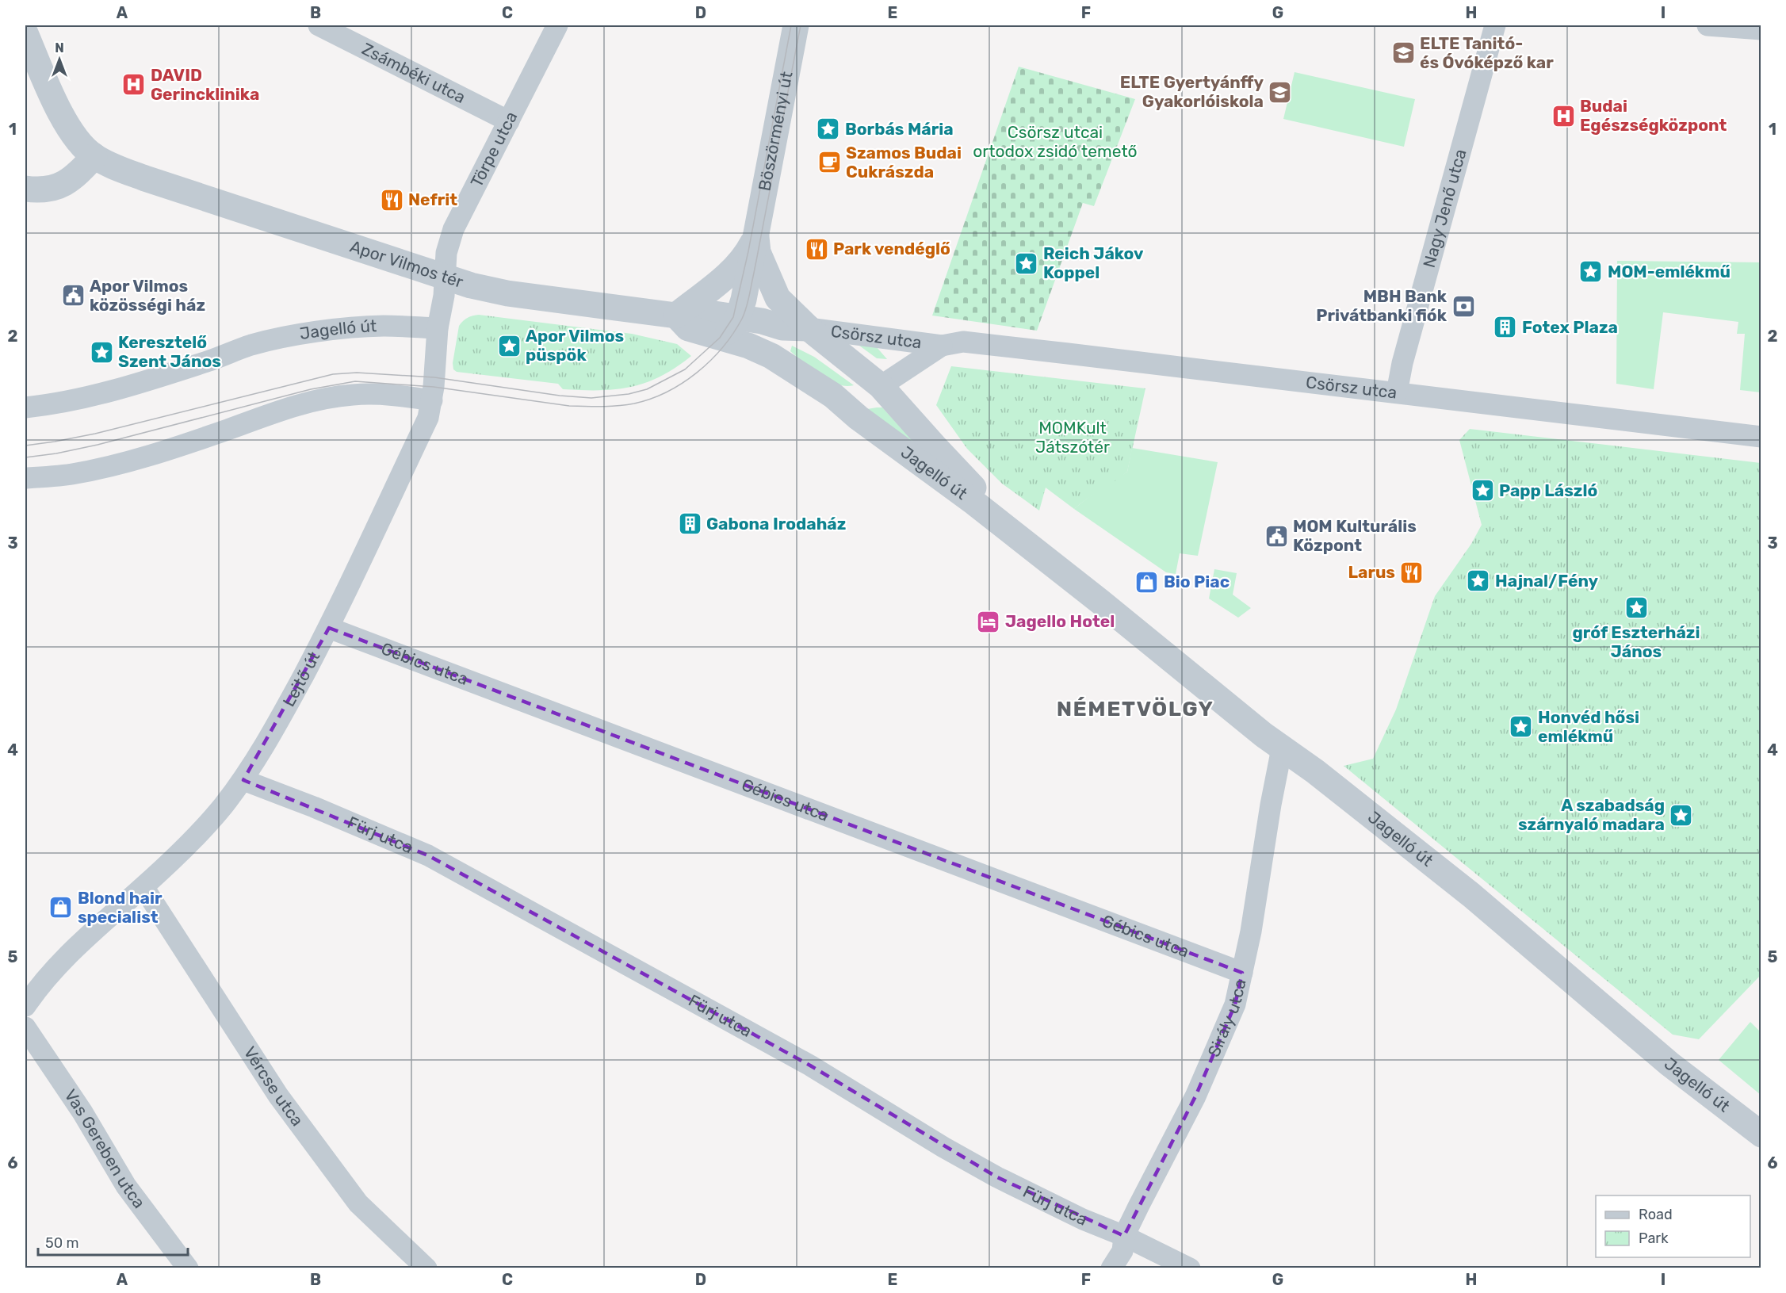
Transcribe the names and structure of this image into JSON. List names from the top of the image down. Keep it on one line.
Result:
{"streets":{"street":["Zsámbéki utca","Böszörményi út","Törpe utca","Nagy Jenő utca","Apor Vilmos tér","Jagelló út","Csörsz utca","Gébics utca","Lejtő út","Fürj utca","Sirály utca","Vércse utca","Vas Gereben utca"]},"crossings":[["Zsámbéki utca","Törpe utca"],["Böszörményi út","Apor Vilmos tér"],["Böszörményi út","Jagelló út"],["Böszörményi út","Csörsz utca"],["Törpe utca","Apor Vilmos tér"],["Törpe utca","Lejtő út"],["Nagy Jenő utca","Csörsz utca"],["Apor Vilmos tér","Lejtő út"],["Jagelló út","Csörsz utca"],["Jagelló út","Lejtő út"],["Jagelló út","Sirály utca"],["Gébics utca","Lejtő út"],["Gébics utca","Sirály utca"],["Lejtő út","Fürj utca"],["Lejtő út","Vércse utca"],["Fürj utca","Sirály utca"]],"districts":["NÉMETVÖLGY"],"parks":["Csörsz utcai ortodox zsidó temető","MOMKult Játszótér"],"places":{"school or university":["ELTE Tanitó- és Óvóképző kar","ELTE Gyertyánffy Gyakorlóiskola"],"hospital":["DAVID Gerincklinika","Budai Egészségközpont"],"place":["Borbás Mária","Reich Jákov Koppel","MOM-emlékmű","Apor Vilmos püspök","Keresztelő Szent János","Papp László","Hajnal/Fény","gróf Eszterházi János","Honvéd hősi emlékmű","A szabadság szárnyaló madara"],"cafe":["Szamos Budai Cukrászda"],"restaurant":["Nefrit","Park vendéglő","Larus"],"public building":["Apor Vilmos közösségi ház","MOM Kulturális Központ"],"bank":["MBH Bank Privátbanki fiók"],"building":["Fotex Plaza","Gabona Irodaház"],"shop":["Bio Piac","Blond hair specialist"],"hotel":["Jagello Hotel"]},"legend":["Road","Park"],"scale_bar":"50 m","north":"top","grid":{"columns":["A","B","C","D","E","F","G","H","I"],"rows":["1","2","3","4","5","6"]}}
